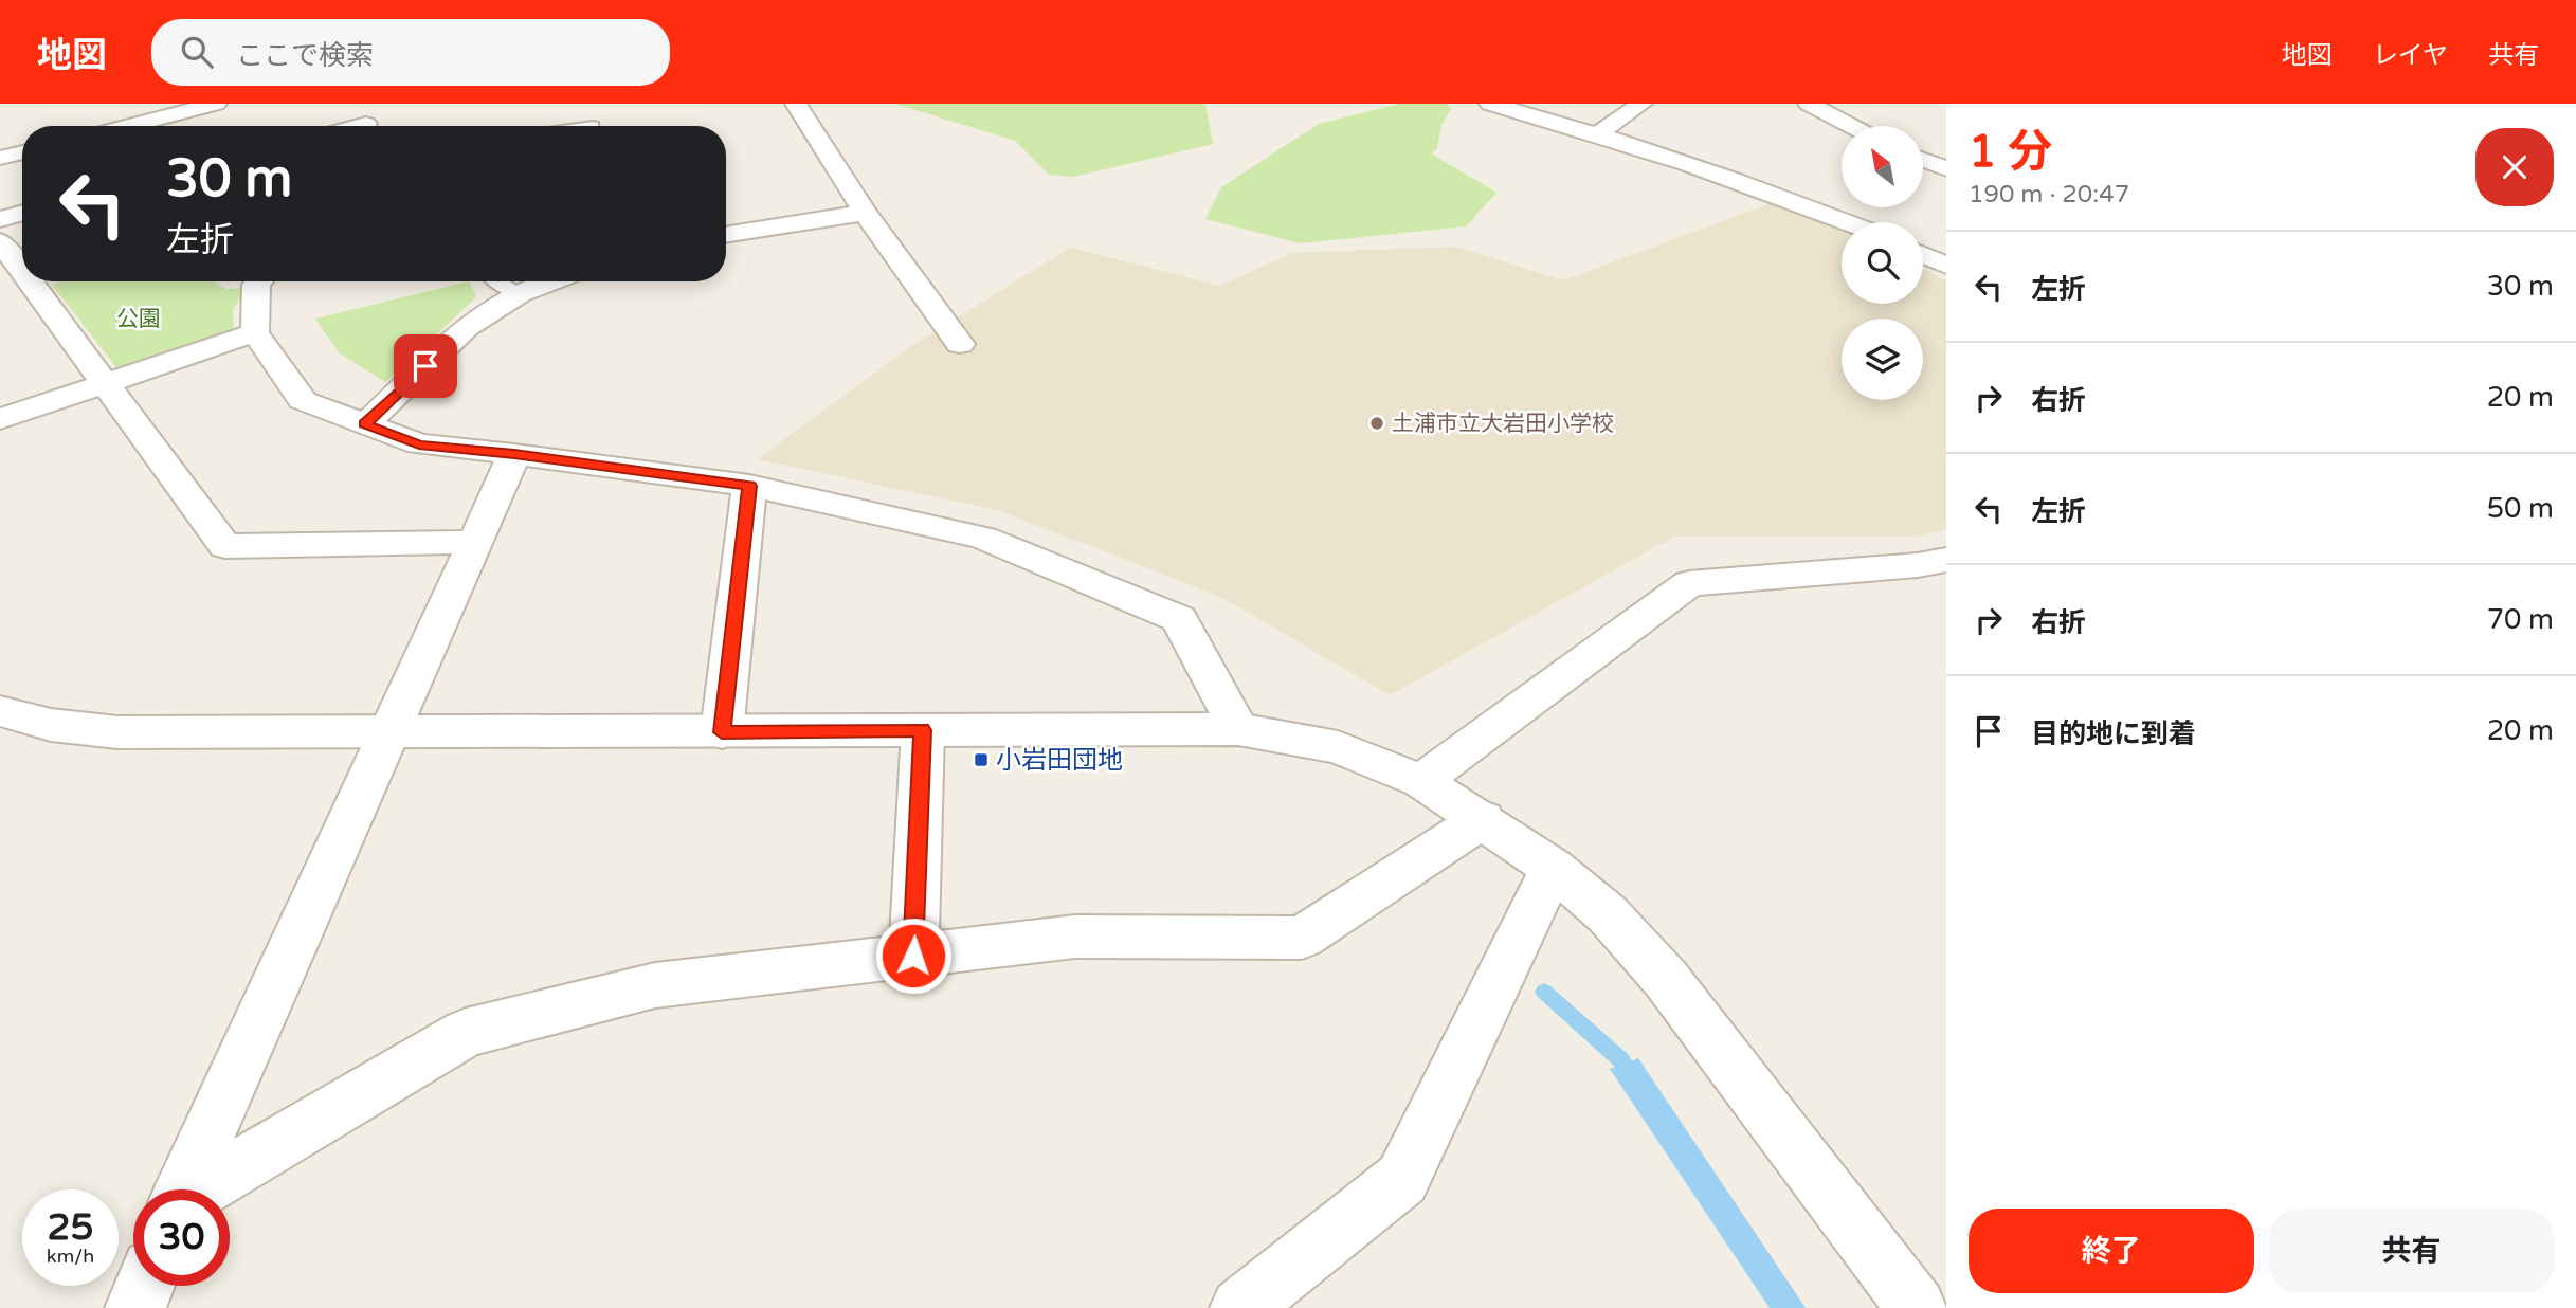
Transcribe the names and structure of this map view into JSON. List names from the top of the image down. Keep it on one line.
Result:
{"parks":["公園"],"places":{"other":["土浦市立大岩田小学校"],"transit":["小岩田団地"]},"north":"top left","page":{"header":"地図","search":"ここで検索","nav":["地図","レイヤ","共有"],"heading":["1 分","190 m · 20:47"],"turn":["30 m","左折"],"list":[{"name":"左折","value":"30 m"},{"name":"右折","value":"20 m"},{"name":"左折","value":"50 m"},{"name":"右折","value":"70 m"},{"name":"目的地に到着","value":"20 m"}],"speed":"25 km/h","limit":"30","buttons":["終了","共有"]}}
